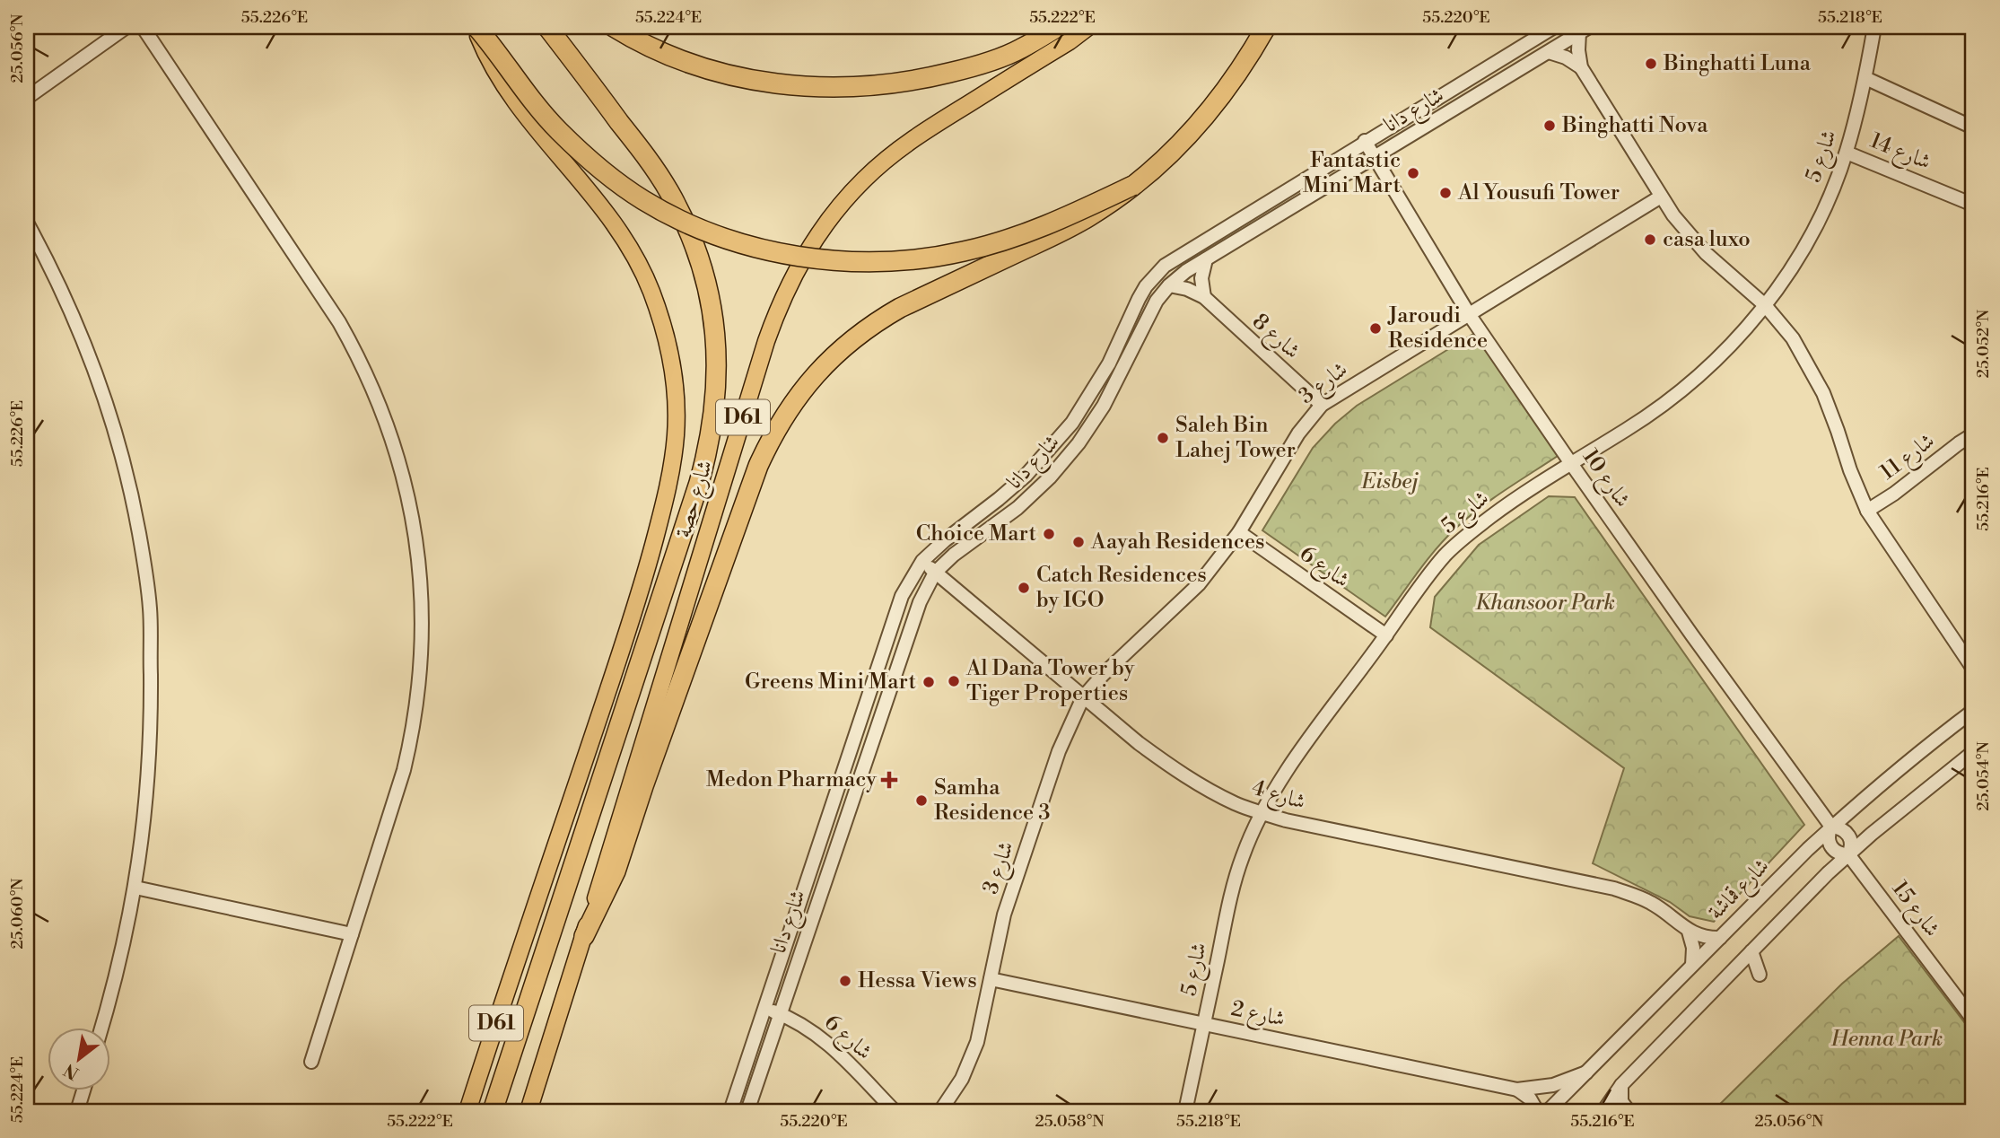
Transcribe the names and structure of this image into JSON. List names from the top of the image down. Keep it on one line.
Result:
{"streets":{"main road":["D61","شارع حصة"],"street":["شارع دانا","شارع 14","شارع 5","شارع 8","شارع 3","شارع 11","شارع 10","شارع 6","شارع 4","شارع قماشة","شارع 15","شارع 2"]},"crossings":[["شارع دانا","شارع 8"],["شارع دانا","شارع 10"],["شارع دانا","شارع 6"],["شارع دانا","شارع 4"],["شارع 14","شارع 5"],["شارع 5","شارع 10"],["شارع 5","شارع 6"],["شارع 5","شارع 4"],["شارع 5","شارع 2"],["شارع 8","شارع 3"],["شارع 3","شارع 10"],["شارع 3","شارع 6"],["شارع 3","شارع 4"],["شارع 3","شارع 2"],["شارع 10","شارع قماشة"],["شارع 10","شارع 15"],["شارع 4","شارع قماشة"],["شارع قماشة","شارع 15"],["شارع قماشة","شارع 2"]],"parks":["Eisbej","Khansoor Park","Henna Park"],"places":{"other":["Binghatti Luna","Binghatti Nova","Fantastic Mini Mart","Al Yousufi Tower","casa luxo","Jaroudi Residence","Saleh Bin Lahej Tower","Choice Mart","Aayah Residences","Catch Residences by IGO","Al Dana Tower by Tiger Properties","Greens Mini Mart","Samha Residence 3","Hessa Views"],"health":["Medon Pharmacy"]},"north":"bottom left","coordinates":["55.226°E","55.224°E","55.222°E","55.220°E","55.218°E","25.056°N","25.052°N","55.216°E","25.054°N","25.060°N","25.058°N"]}
